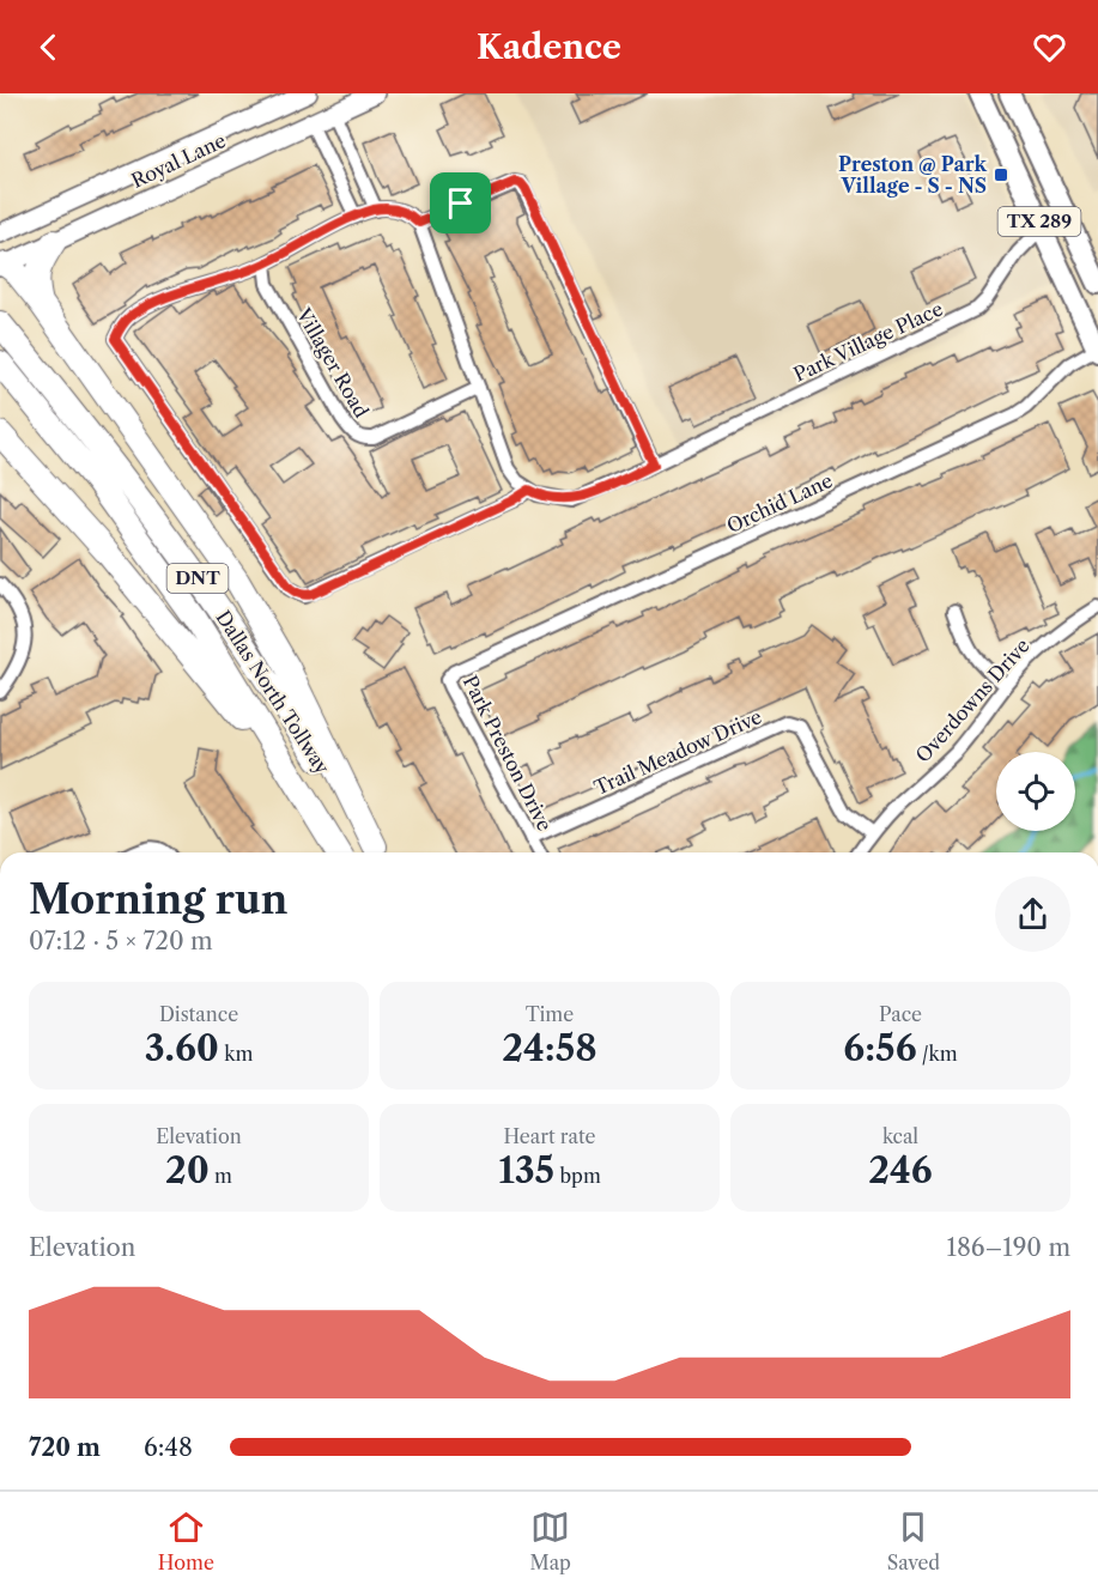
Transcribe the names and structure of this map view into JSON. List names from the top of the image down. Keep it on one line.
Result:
{"streets":{"highway":["DNT","Dallas North Tollway"],"main road":["Royal Lane","TX 289"],"street":["Park Village Place","Villager Road","Orchid Lane","Overdowns Drive","Trail Meadow Drive","Park Preston Drive"]},"crossings":[["TX 289","Park Village Place"],["TX 289","Orchid Lane"],["Orchid Lane","Park Preston Drive"],["Overdowns Drive","Trail Meadow Drive"],["Trail Meadow Drive","Park Preston Drive"]],"places":{"transit":["Preston @ Park Village - S - NS"]},"page":{"header":"Kadence","heading":["Morning run","07:12 · 5 × 720 m"],"stats":[["Distance","3.60 km"],["Time","24:58"],["Pace","6:56 /km"],["Elevation","20 m"],["Heart rate","135 bpm"],["kcal","246"]],"chart":["Elevation","186–190 m"],"list":[{"name":"720 m","note":"6:48"}],"tabs":["Home","Map","Saved"]}}
